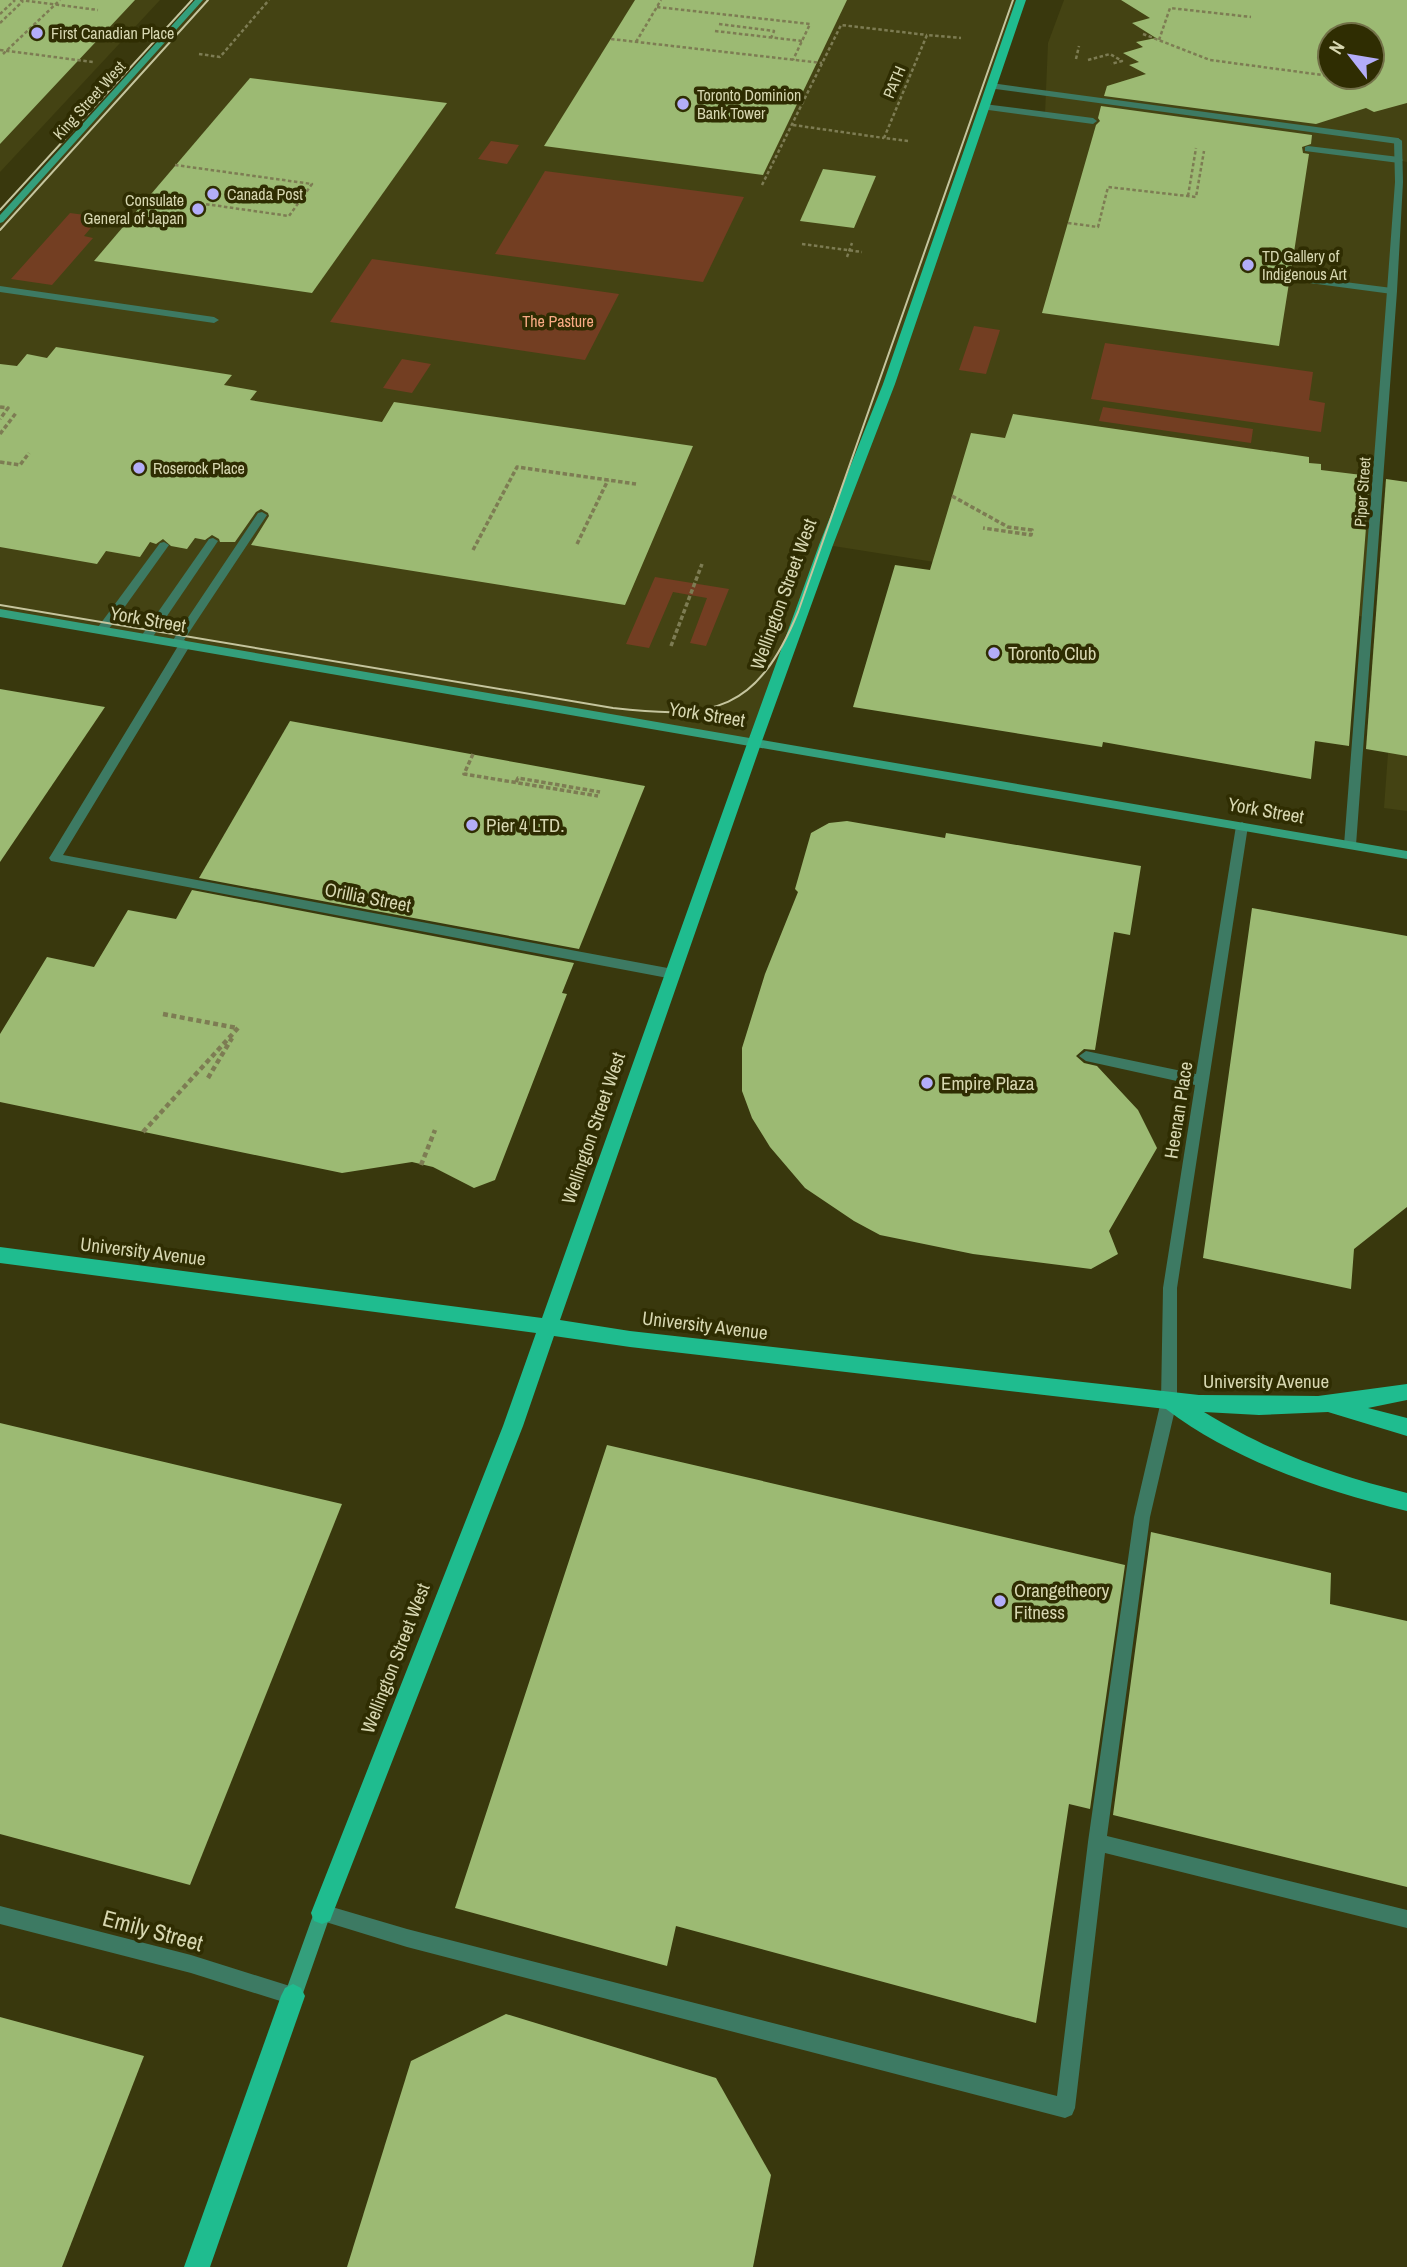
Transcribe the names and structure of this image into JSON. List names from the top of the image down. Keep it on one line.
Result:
{"streets":{"main road":["Wellington Street West","University Avenue"],"street":["King Street West","Piper Street","York Street","Orillia Street","Heenan Place","Emily Street"],"path":["PATH"]},"crossings":[["Piper Street","Wellington Street West"],["Piper Street","York Street"],["Wellington Street West","York Street"],["Wellington Street West","Orillia Street"],["Wellington Street West","Heenan Place"],["Wellington Street West","University Avenue"],["Wellington Street West","Emily Street"],["York Street","Orillia Street"],["York Street","Heenan Place"],["Heenan Place","University Avenue"]],"parks":["The Pasture"],"places":["First Canadian Place","Toronto Dominion Bank Tower","Canada Post","Consulate General of Japan","TD Gallery of Indigenous Art","Roserock Place","Toronto Club","Pier 4 LTD.","Empire Plaza","Orangetheory Fitness"],"north":"top left"}
